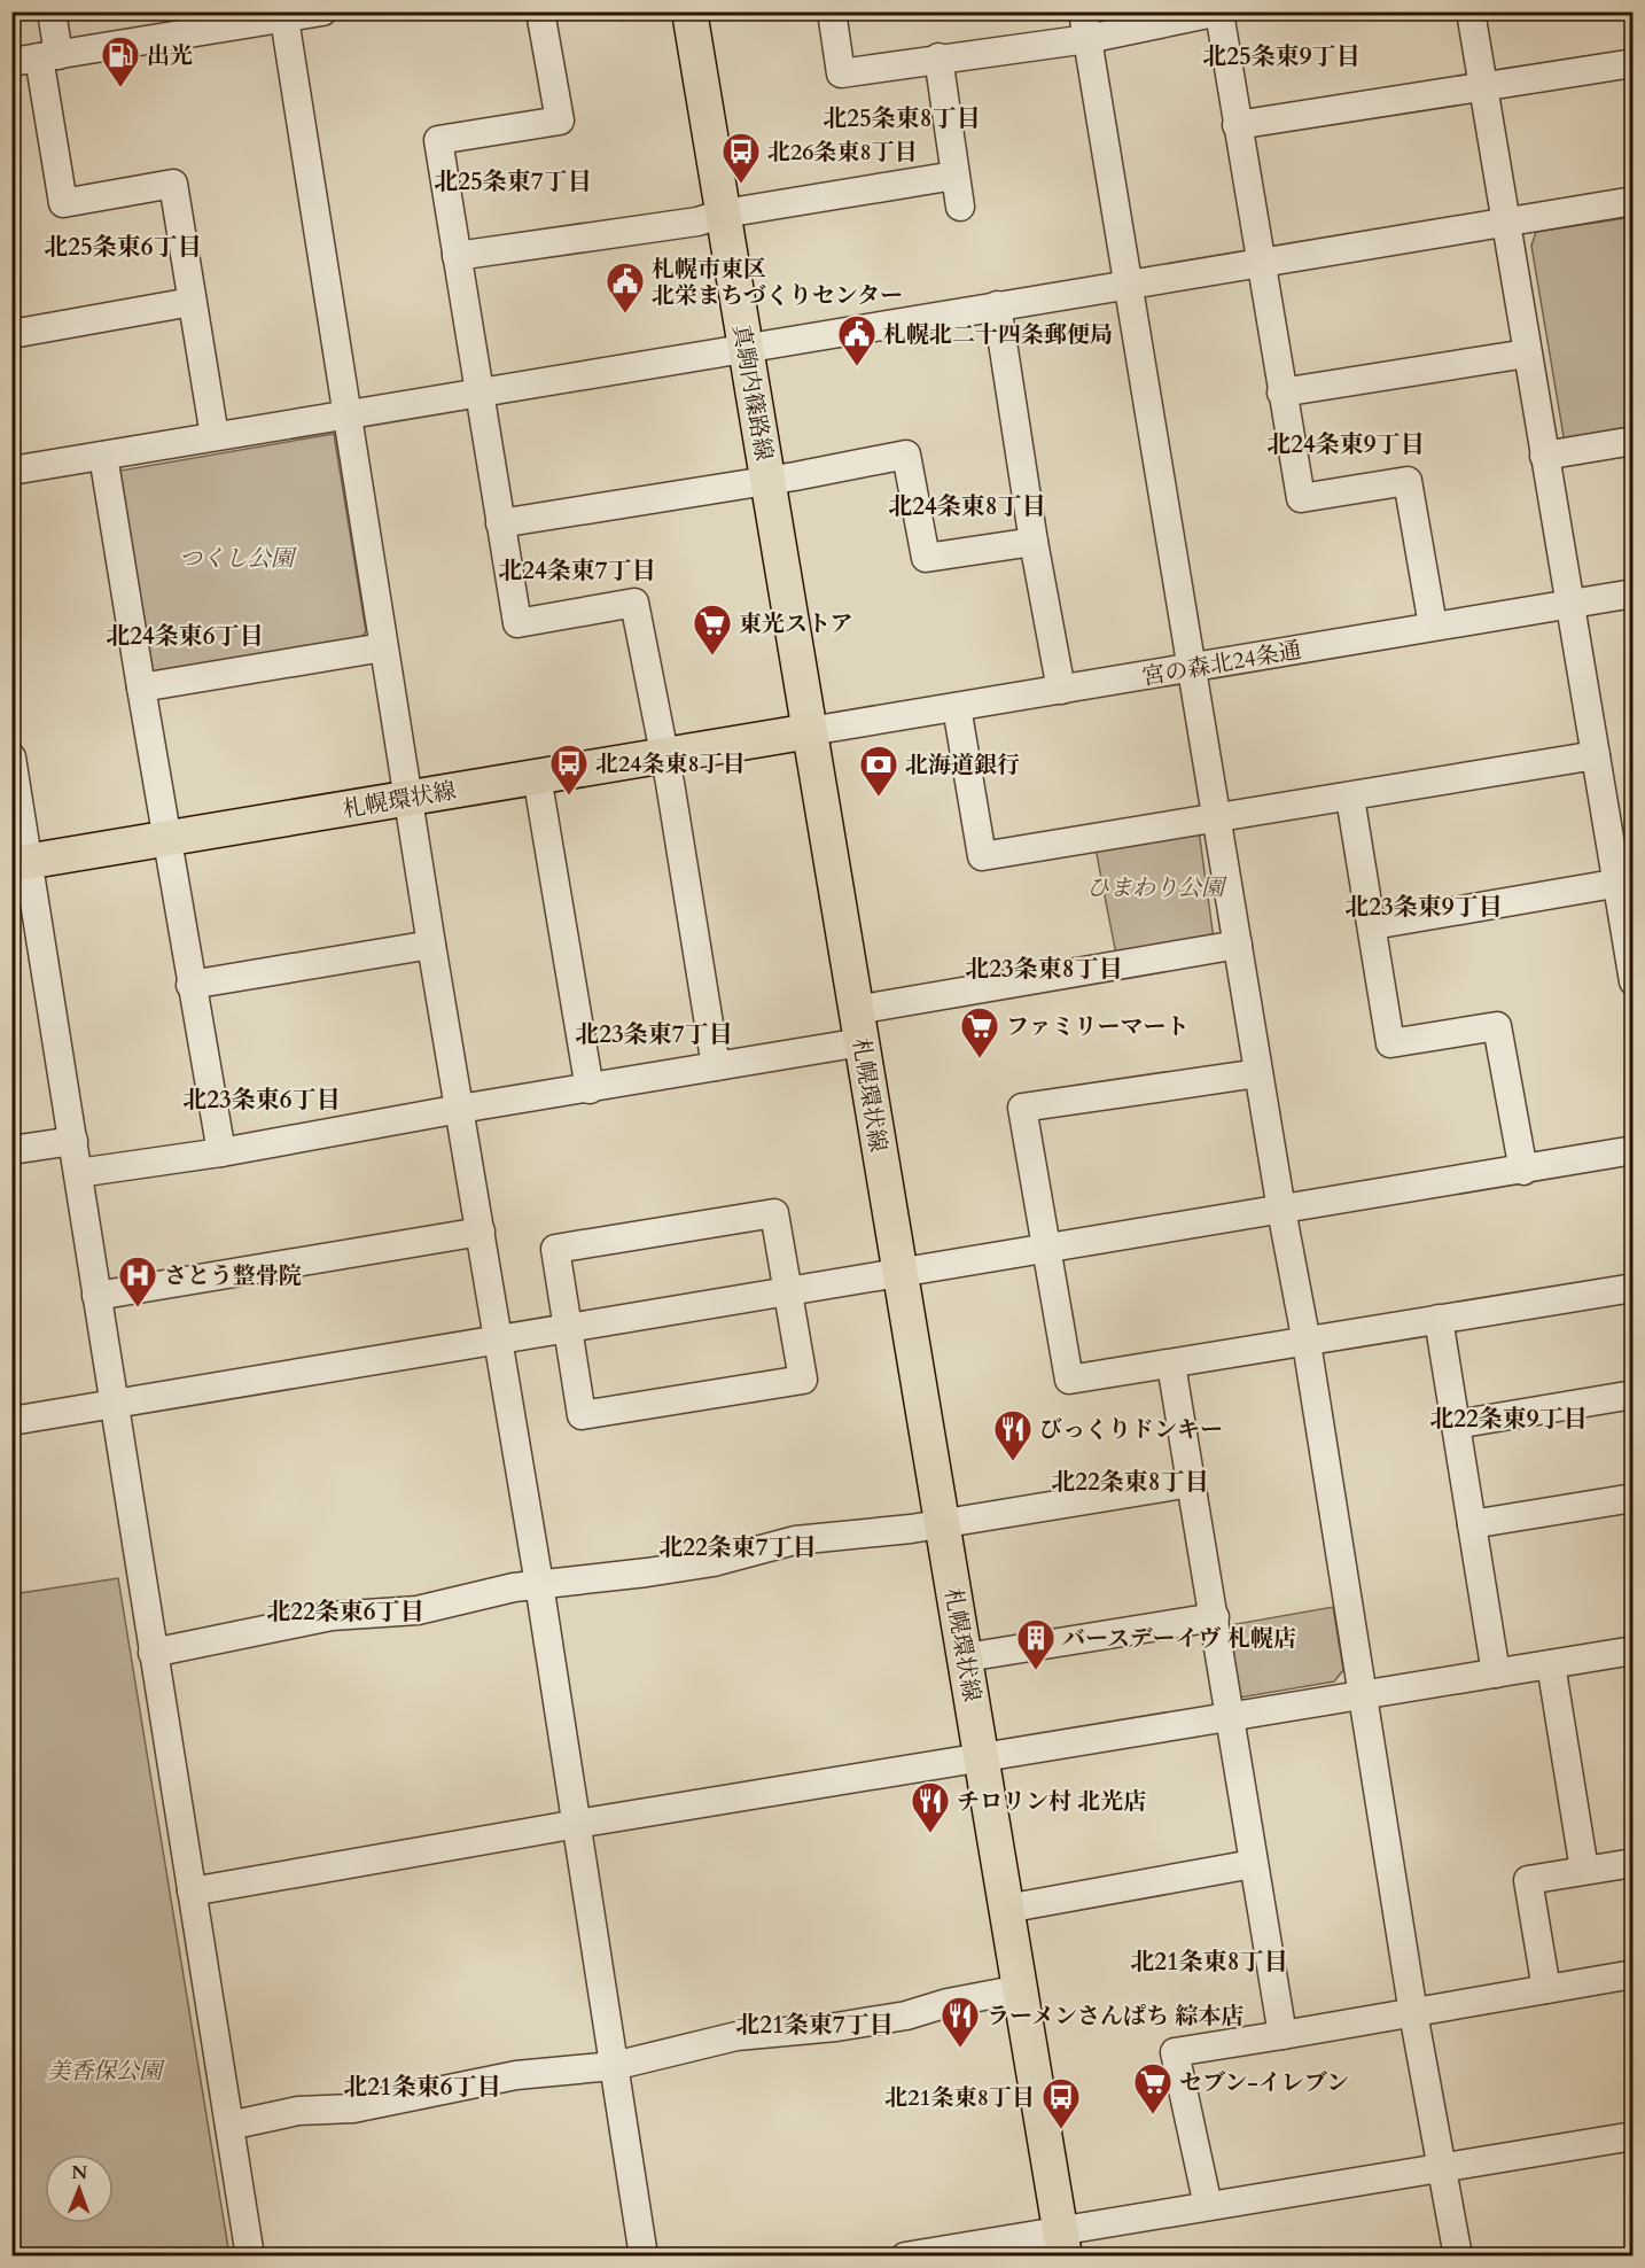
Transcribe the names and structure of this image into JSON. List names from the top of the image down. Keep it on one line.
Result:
{"streets":{"main road":["真駒内篠路線","札幌環状線"],"street":["宮の森北24条通"]},"crossings":[["真駒内篠路線","宮の森北24条通"],["真駒内篠路線","札幌環状線"],["宮の森北24条通","札幌環状線"]],"districts":["北25条東9丁目","北25条東8丁目","北25条東7丁目","北25条東6丁目","北24条東9丁目","北24条東8丁目","北24条東7丁目","北24条東6丁目","北23条東9丁目","北23条東8丁目","北23条東7丁目","北23条東6丁目","北22条東9丁目","北22条東8丁目","北22条東7丁目","北22条東6丁目","北21条東8丁目","北21条東7丁目","北21条東6丁目"],"parks":["つくし公園","ひまわり公園","美香保公園"],"places":{"fuel station":["出光"],"bus stop":["北26条東8丁目","北24条東8丁目","北21条東8丁目"],"public building":["札幌市東区 北栄まちづくりセンター","札幌北二十四条郵便局"],"supermarket":["東光ストア","ファミリーマート","セブン-イレブン"],"bank":["北海道銀行"],"hospital":["さとう整骨院"],"restaurant":["びっくりドンキー","チロリン村 北光店","ラーメンさんぱち 綜本店"],"building":["バースデーイヴ 札幌店"]},"north":"top"}
